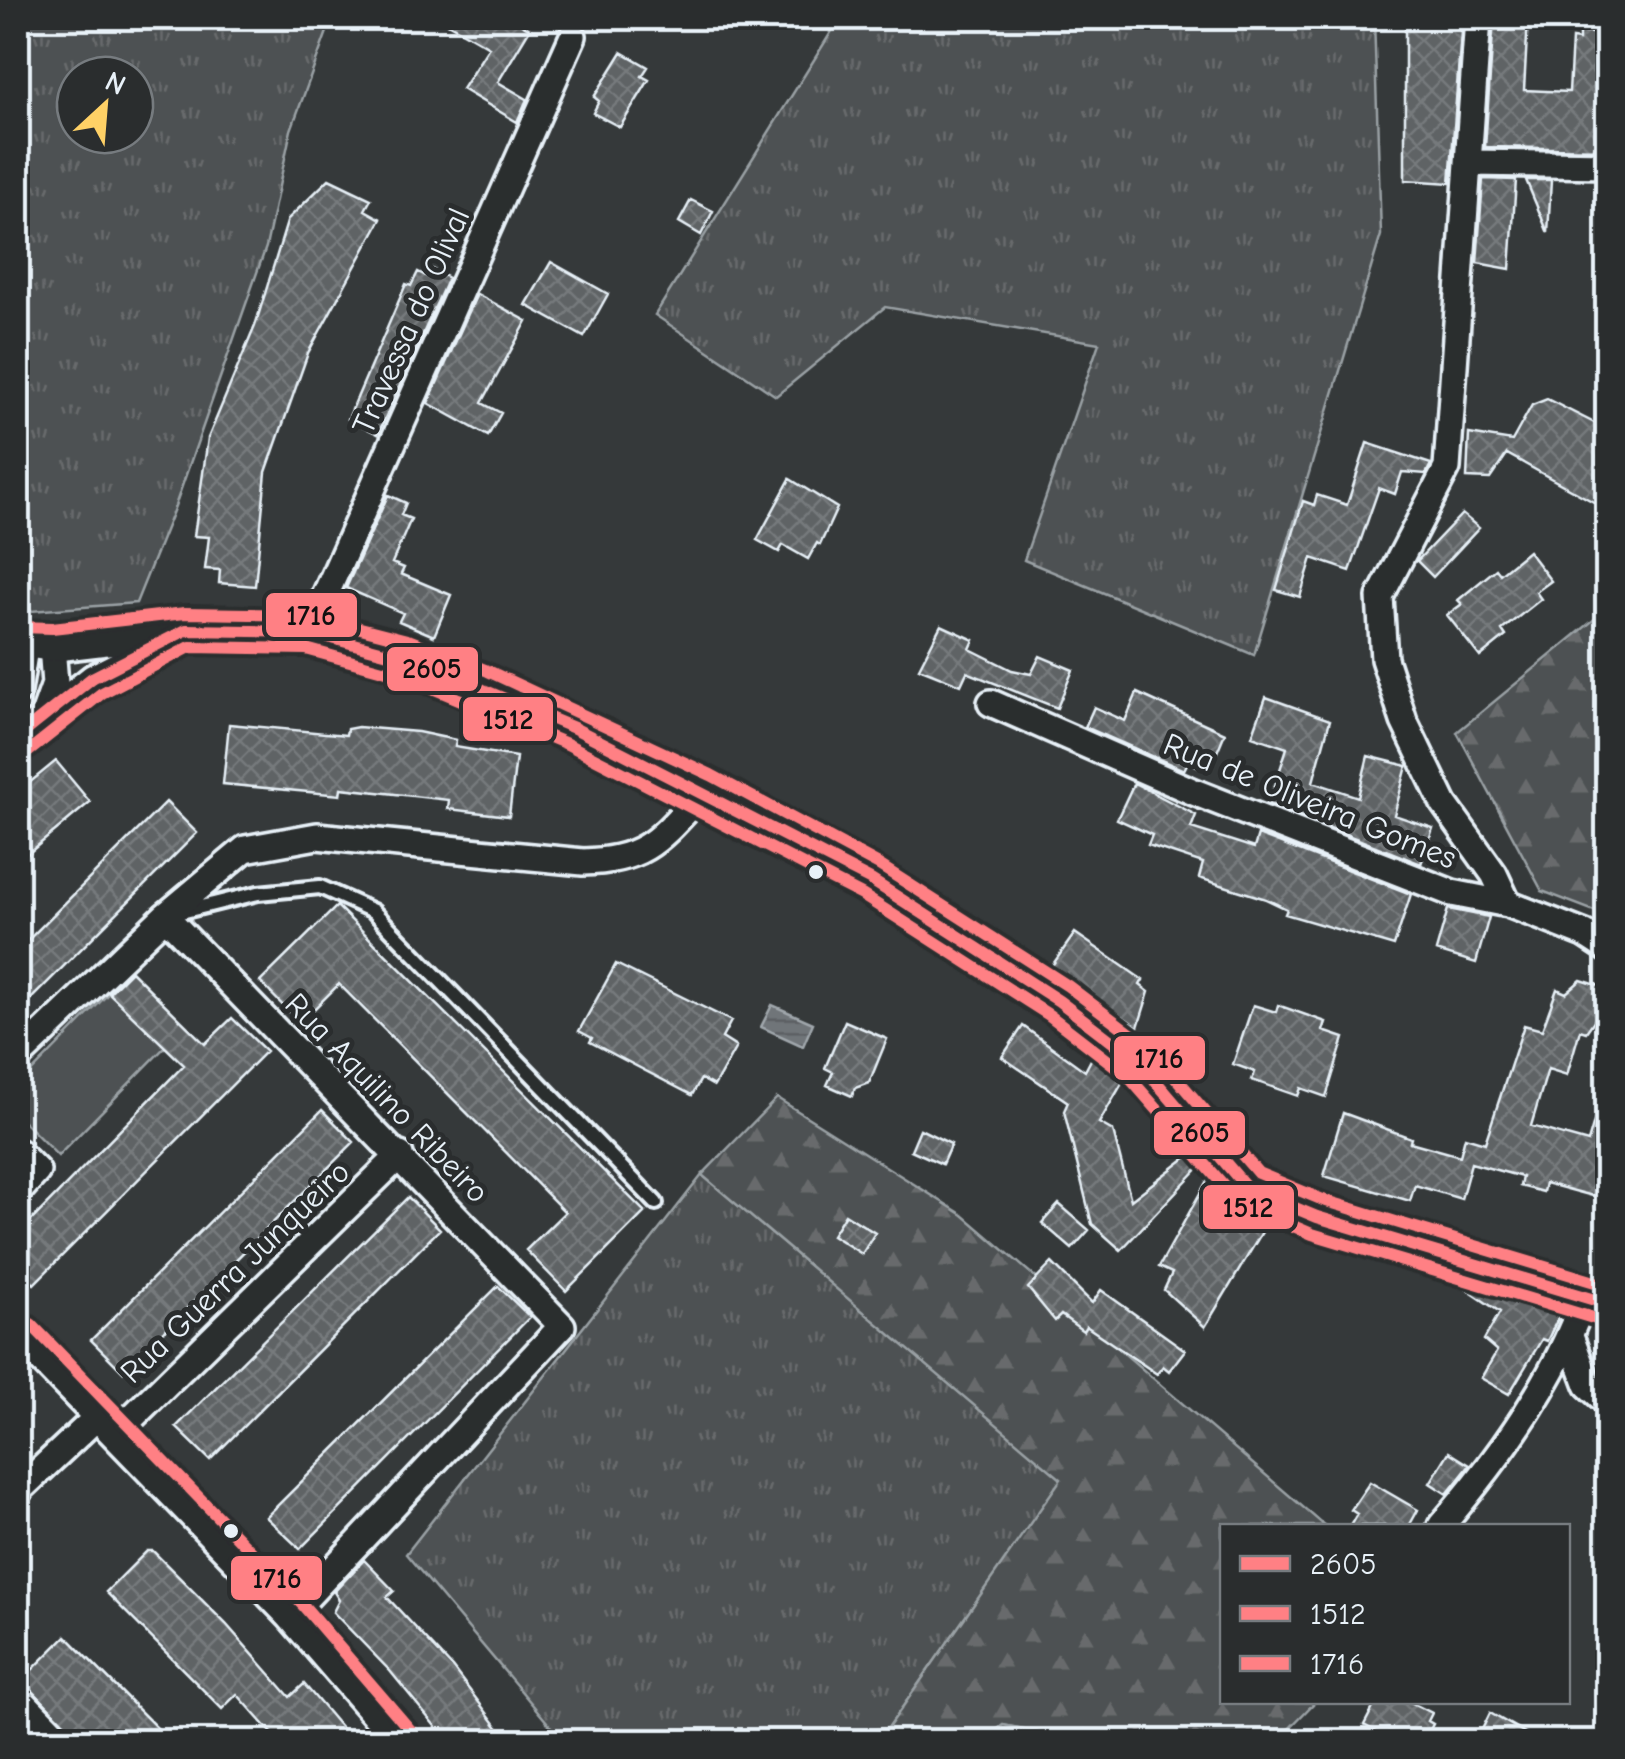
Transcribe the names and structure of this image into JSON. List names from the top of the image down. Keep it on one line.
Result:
{"streets":{"street":["Travessa do Olival","Rua de Oliveira Gomes","Rua Aquilino Ribeiro","Rua Guerra Junqueiro"]},"crossings":[["Rua Aquilino Ribeiro","Rua Guerra Junqueiro"]],"lines":["transit line 1716","transit line 2605","transit line 1512"],"legend":["2605","1512","1716"],"north":"top right"}
